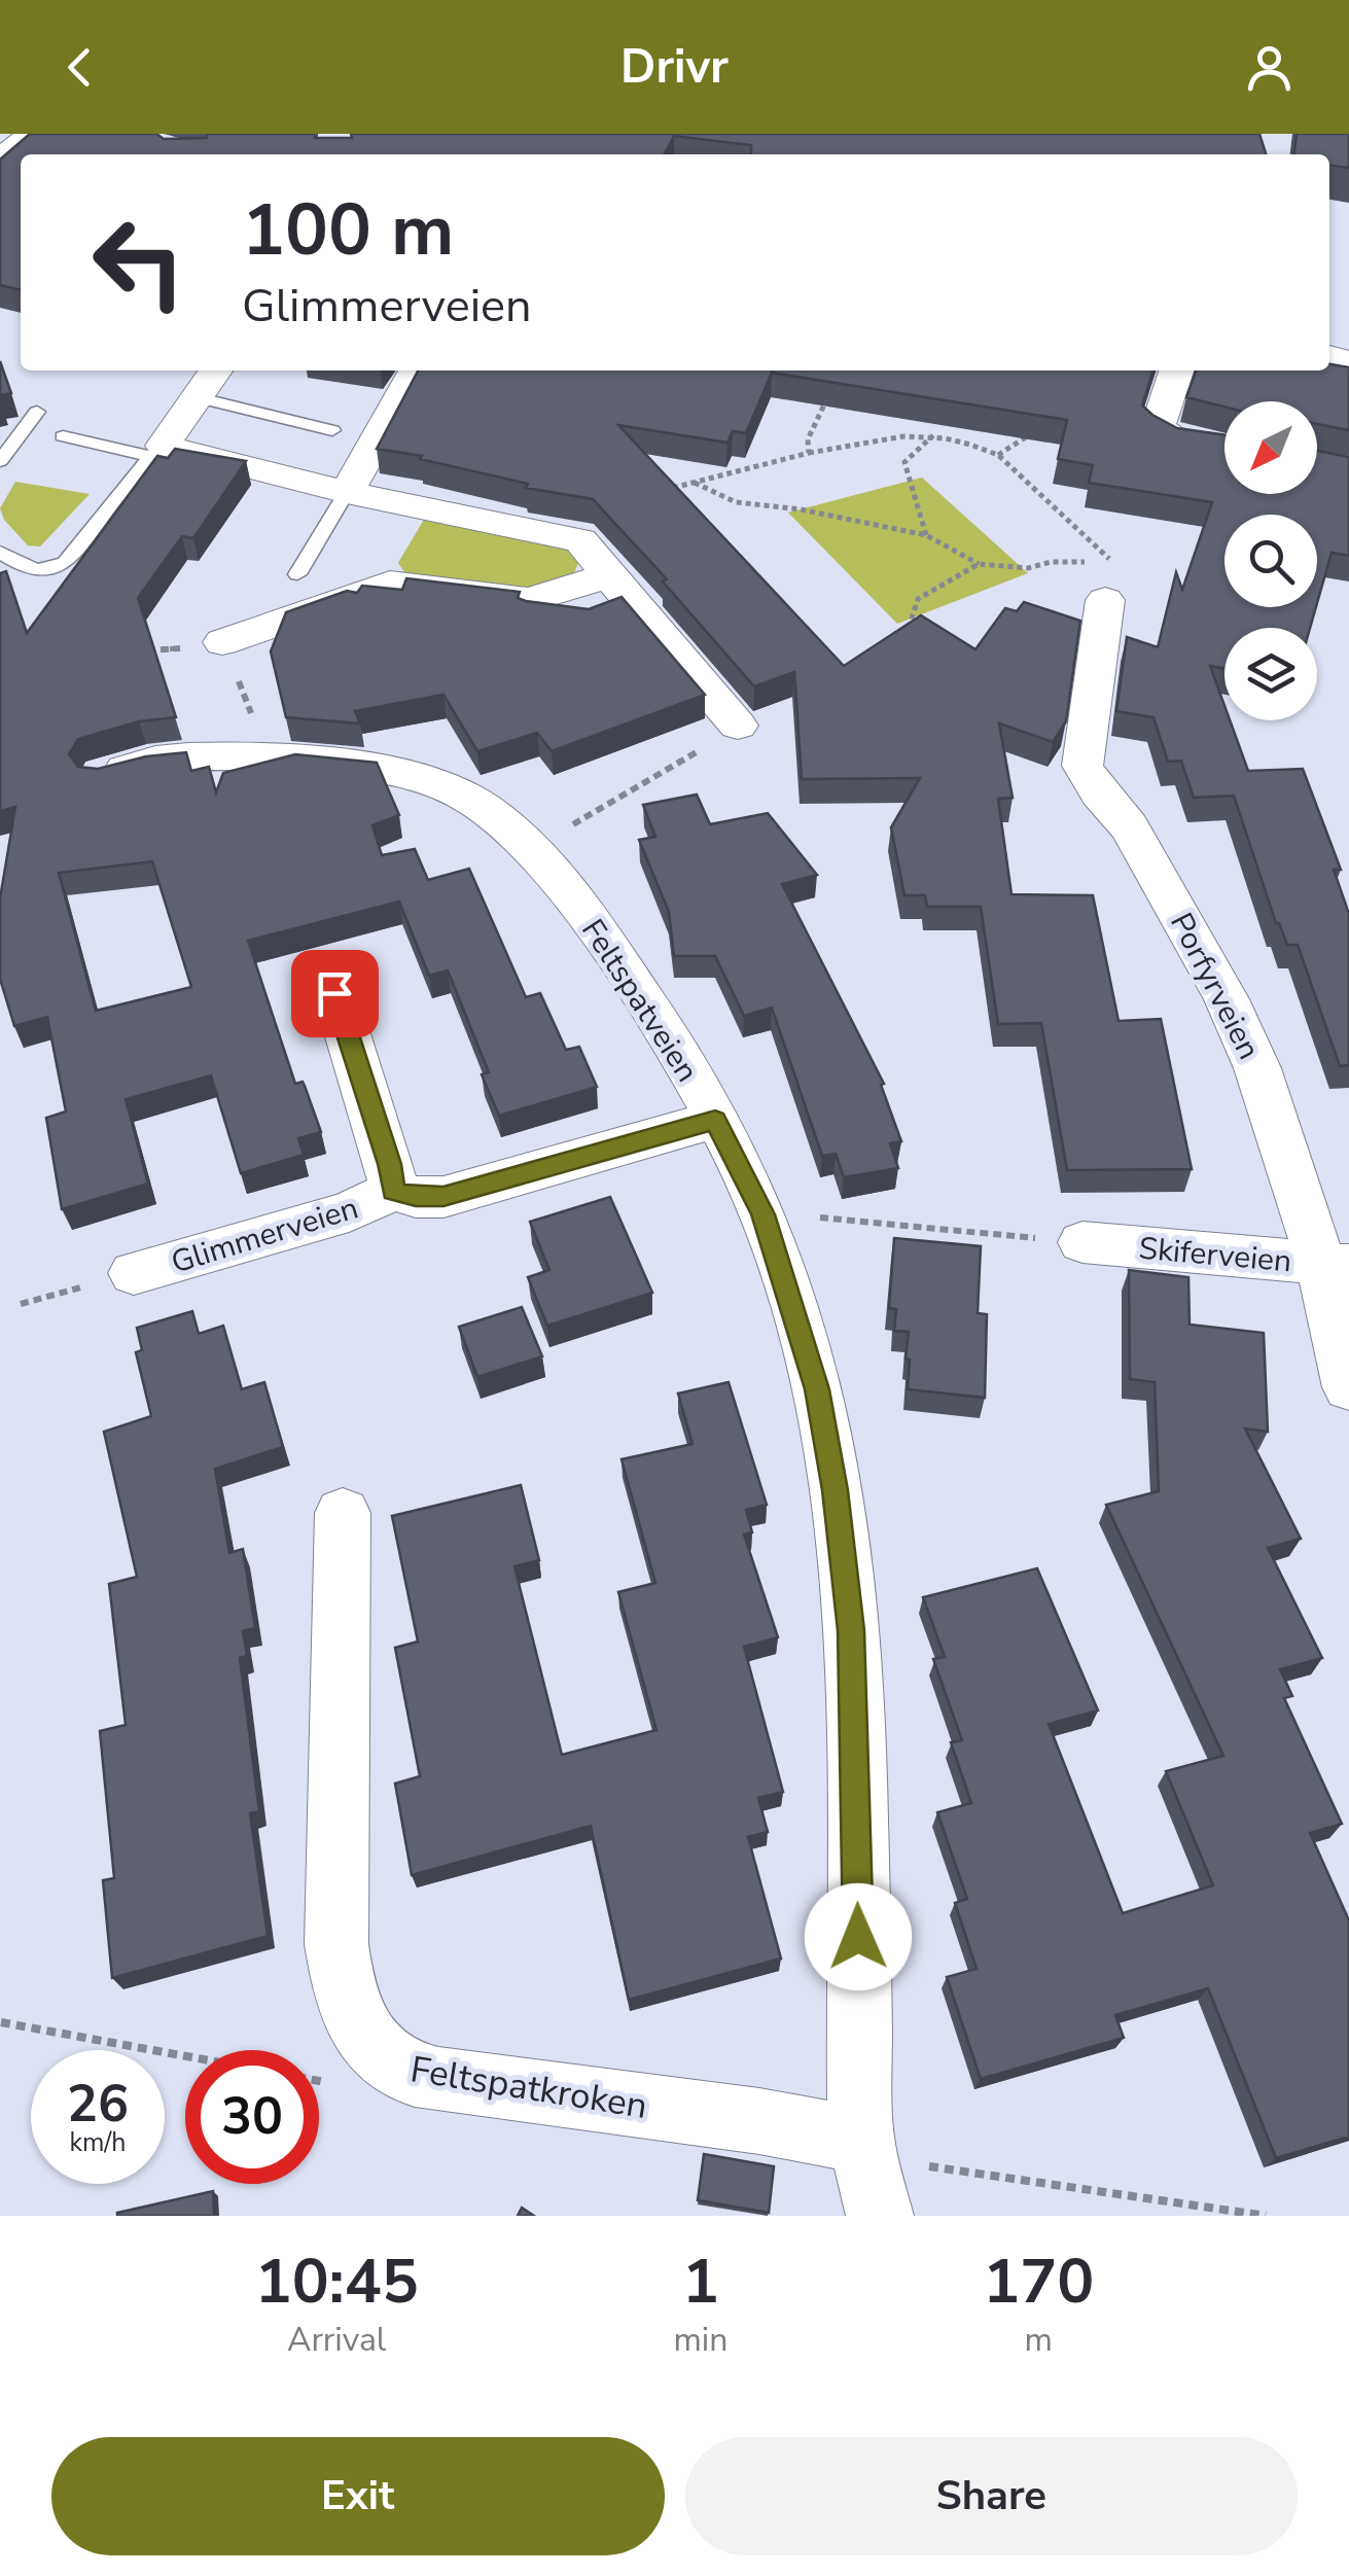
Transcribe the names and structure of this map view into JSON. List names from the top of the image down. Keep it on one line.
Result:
{"streets":{"street":["Porfyrveien","Feltspatveien","Glimmerveien","Skiferveien","Feltspatkroken"]},"crossings":[["Porfyrveien","Skiferveien"],["Feltspatveien","Glimmerveien"],["Feltspatveien","Feltspatkroken"]],"north":"bottom left","page":{"header":"Drivr","turn":["100 m","Glimmerveien"],"speed":"26 km/h","limit":"30","eta":["10:45","Arrival","1","min","170","m"],"buttons":["Exit","Share"]}}
